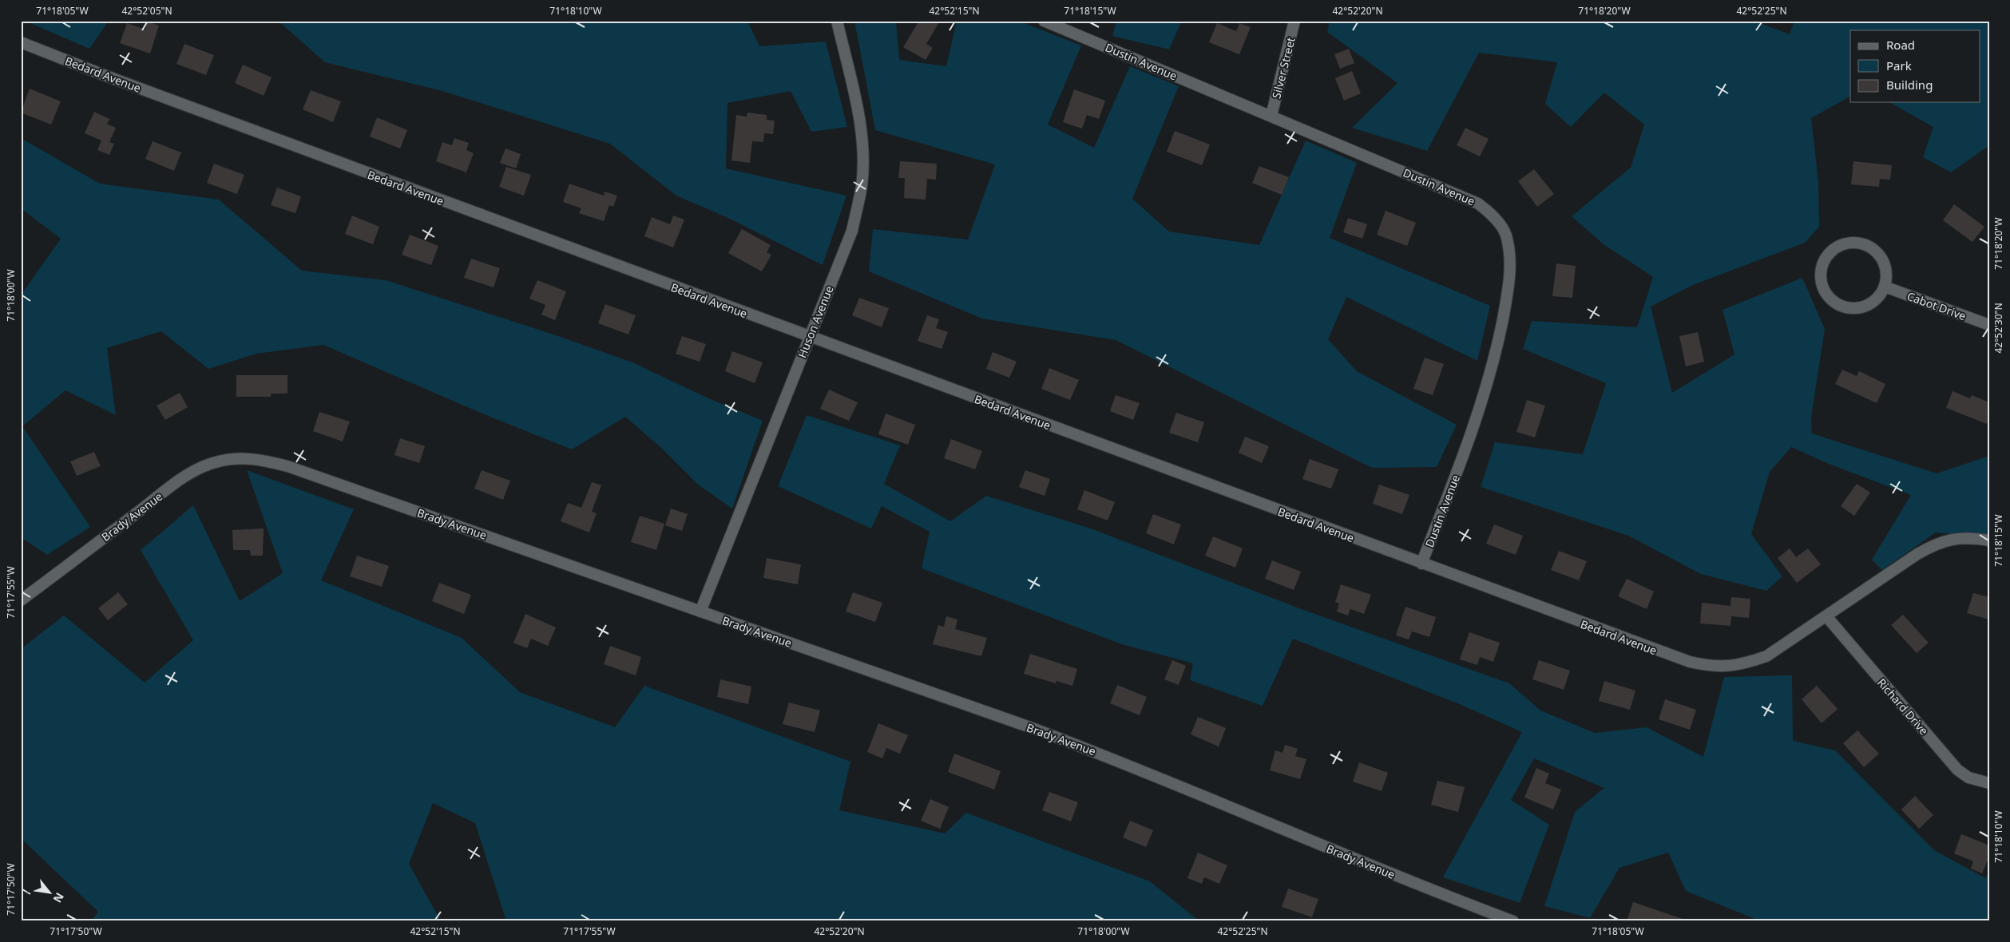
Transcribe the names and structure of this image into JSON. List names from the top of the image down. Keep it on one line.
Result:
{"streets":{"street":["Dustin Avenue","Silver Street","Bedard Avenue","Cabot Drive","Huson Avenue","Brady Avenue","Richard Drive"]},"crossings":[["Dustin Avenue","Silver Street"],["Dustin Avenue","Bedard Avenue"],["Bedard Avenue","Huson Avenue"],["Bedard Avenue","Richard Drive"],["Huson Avenue","Brady Avenue"]],"legend":["Road","Park","Building"],"north":"bottom right","coordinates":["71°18'05\"W","42°52'05\"N","71°18'10\"W","42°52'15\"N","71°18'15\"W","42°52'20\"N","71°18'20\"W","42°52'25\"N","71°18'00\"W","42°52'30\"N","71°17'55\"W","71°17'50\"W"]}
